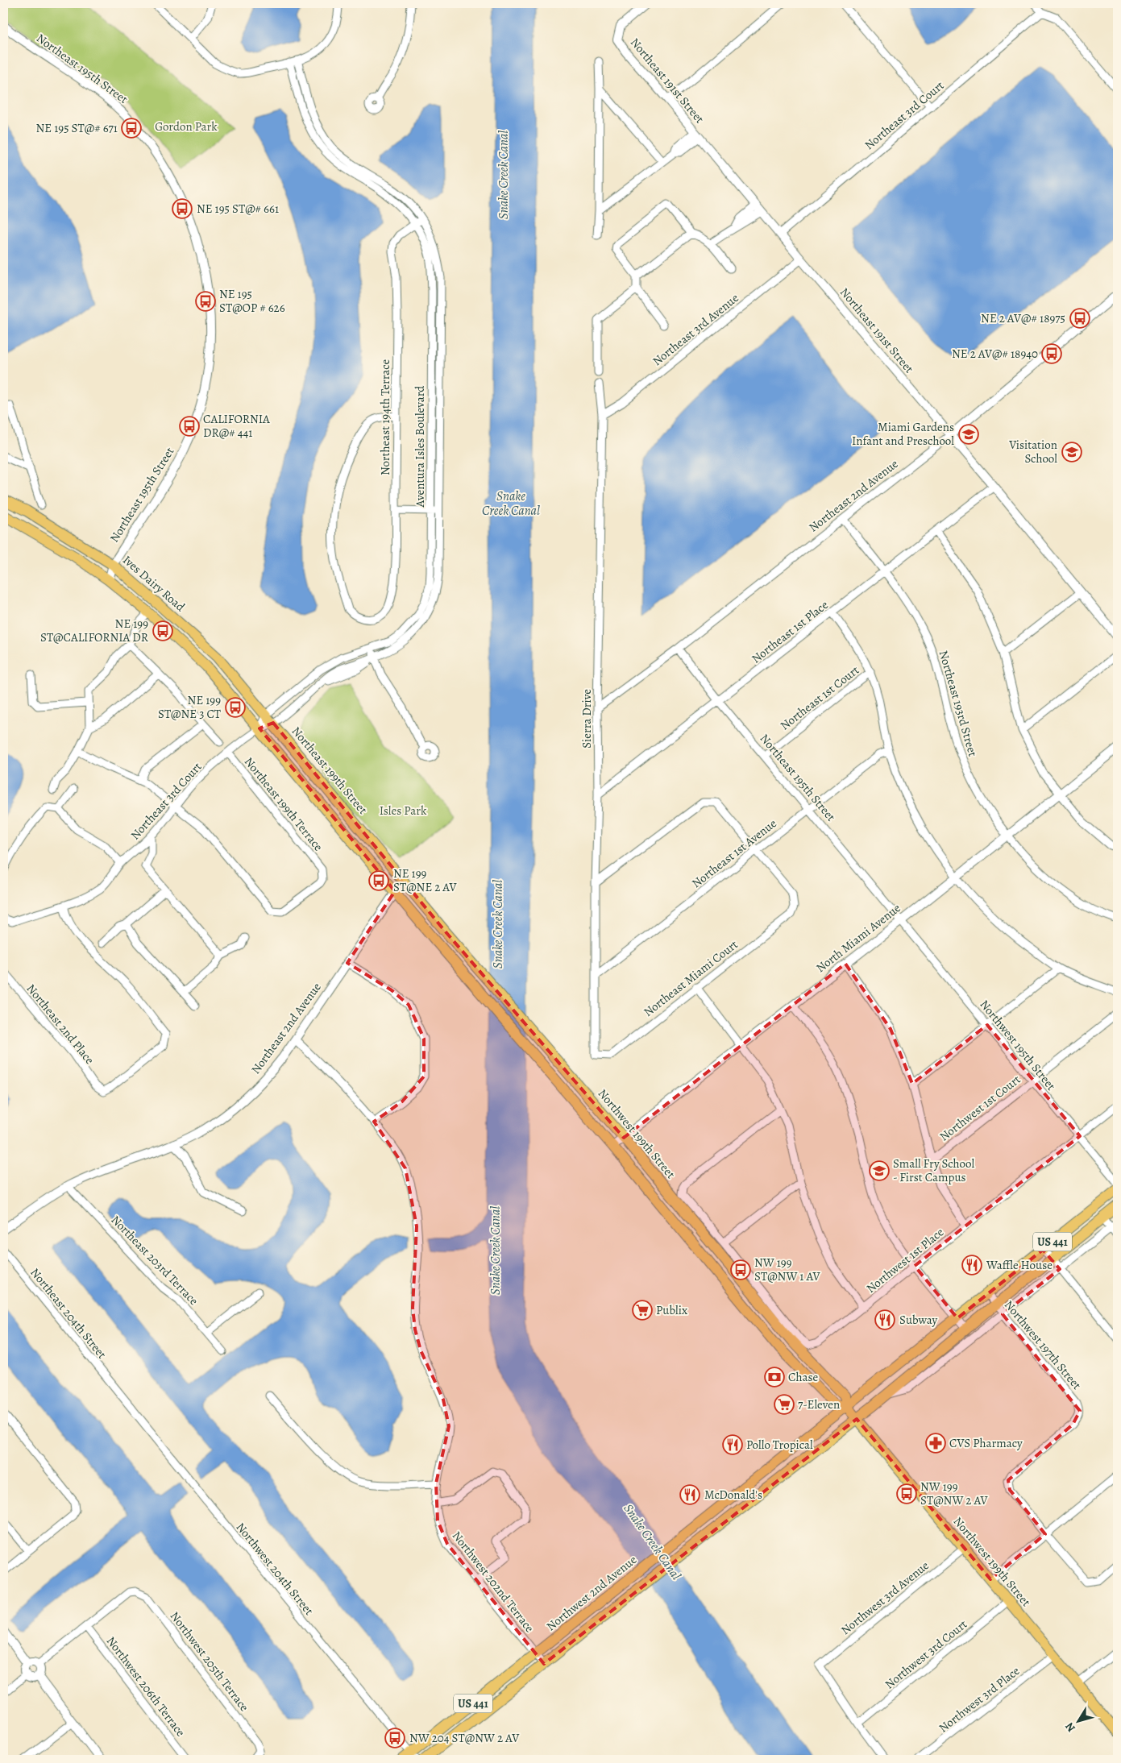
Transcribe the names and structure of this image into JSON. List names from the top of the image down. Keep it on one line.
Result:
{"streets":{"main road":["Ives Dairy Road","Northeast 199th Street","Northwest 199th Street","US 441","Northwest 2nd Avenue"],"street":["Northeast 195th Street","Northeast 191st Street","Northeast 3rd Court","Northeast 3rd Avenue","Northeast 194th Terrace","Aventura Isles Boulevard","Northeast 2nd Avenue","Northeast 1st Place","Northeast 1st Court","Northeast 193rd Street","Sierra Drive","Northeast 199th Terrace","Northeast 1st Avenue","North Miami Avenue","Northeast Miami Court","Northeast 2nd Place","Northwest 195th Street","Northwest 1st Court","Northeast 203rd Terrace","Northwest 1st Place","Northeast 204th Street","Northwest 197th Street","Northwest 204th Street","Northwest 202nd Terrace","Northwest 3rd Avenue","Northwest 3rd Court","Northwest 205th Terrace","Northwest 206th Terrace","Northwest 3rd Place"]},"crossings":[["Northeast 195th Street","Northeast 2nd Avenue"],["Northeast 195th Street","Ives Dairy Road"],["Northeast 195th Street","Northeast 1st Place"],["Northeast 195th Street","Northeast 1st Court"],["Northeast 195th Street","Northeast 1st Avenue"],["Northeast 195th Street","North Miami Avenue"],["Northeast 195th Street","Northwest 195th Street"],["Northeast 191st Street","Northeast 3rd Court"],["Northeast 191st Street","Northeast 3rd Avenue"],["Northeast 191st Street","Northeast 2nd Avenue"],["Northeast 191st Street","Northeast 1st Place"],["Northeast 3rd Court","Aventura Isles Boulevard"],["Northeast 3rd Court","Ives Dairy Road"],["Northeast 3rd Court","Northeast 199th Terrace"],["Northeast 3rd Court","Northeast 2nd Place"],["Northeast 3rd Avenue","Sierra Drive"],["Northeast 194th Terrace","Aventura Isles Boulevard"],["Aventura Isles Boulevard","Ives Dairy Road"],["Aventura Isles Boulevard","Northeast 199th Street"],["Northeast 2nd Avenue","Northeast 193rd Street"],["Northeast 2nd Avenue","Sierra Drive"],["Northeast 2nd Avenue","Northeast 199th Street"],["Northeast 2nd Avenue","Northwest 199th Street"],["Northeast 2nd Avenue","Northeast 203rd Terrace"],["Northeast 2nd Avenue","Northwest 202nd Terrace"],["Ives Dairy Road","Northeast 199th Street"],["Northeast 1st Place","Northeast 193rd Street"],["Northeast 1st Place","Sierra Drive"],["Northeast 193rd Street","North Miami Avenue"],["Sierra Drive","Northeast 1st Avenue"],["Sierra Drive","Northeast Miami Court"],["Northeast 199th Street","Northwest 199th Street"],["Northeast 1st Avenue","Northeast Miami Court"],["North Miami Avenue","Northwest 195th Street"],["North Miami Avenue","Northwest 199th Street"],["Northwest 195th Street","Northwest 1st Court"],["Northwest 195th Street","Northwest 1st Place"],["Northwest 199th Street","Northwest 2nd Avenue"],["Northwest 199th Street","Northwest 3rd Avenue"],["Northwest 199th Street","Northwest 3rd Court"],["Northwest 199th Street","Northwest 3rd Place"],["Northeast 204th Street","Northwest 204th Street"],["Northwest 197th Street","Northwest 2nd Avenue"],["Northwest 204th Street","Northwest 2nd Avenue"],["Northwest 202nd Terrace","Northwest 2nd Avenue"],["Northwest 3rd Avenue","Northwest 3rd Court"],["Northwest 205th Terrace","Northwest 206th Terrace"]],"water":["Snake Creek Canal"],"parks":["Gordon Park","Isles Park"],"places":{"bus stop":["NE 195 ST@# 671","NE 195 ST@# 661","NE 195 ST@OP # 626","NE 2 AV@# 18975","NE 2 AV@# 18940","CALIFORNIA DR@# 441","NE 199 ST@CALIFORNIA DR","NE 199 ST@NE 3 CT","NE 199 ST@NE 2 AV","NW 199 ST@NW 1 AV","NW 199 ST@NW 2 AV","NW 204 ST@NW 2 AV"],"school or university":["Miami Gardens Infant and Preschool","Visitation School","Small Fry School - First Campus"],"restaurant":["Waffle House","Subway","Pollo Tropical","McDonald's"],"supermarket":["Publix","7-Eleven"],"bank":["Chase"],"pharmacy":["CVS Pharmacy"]},"north":"bottom left"}
